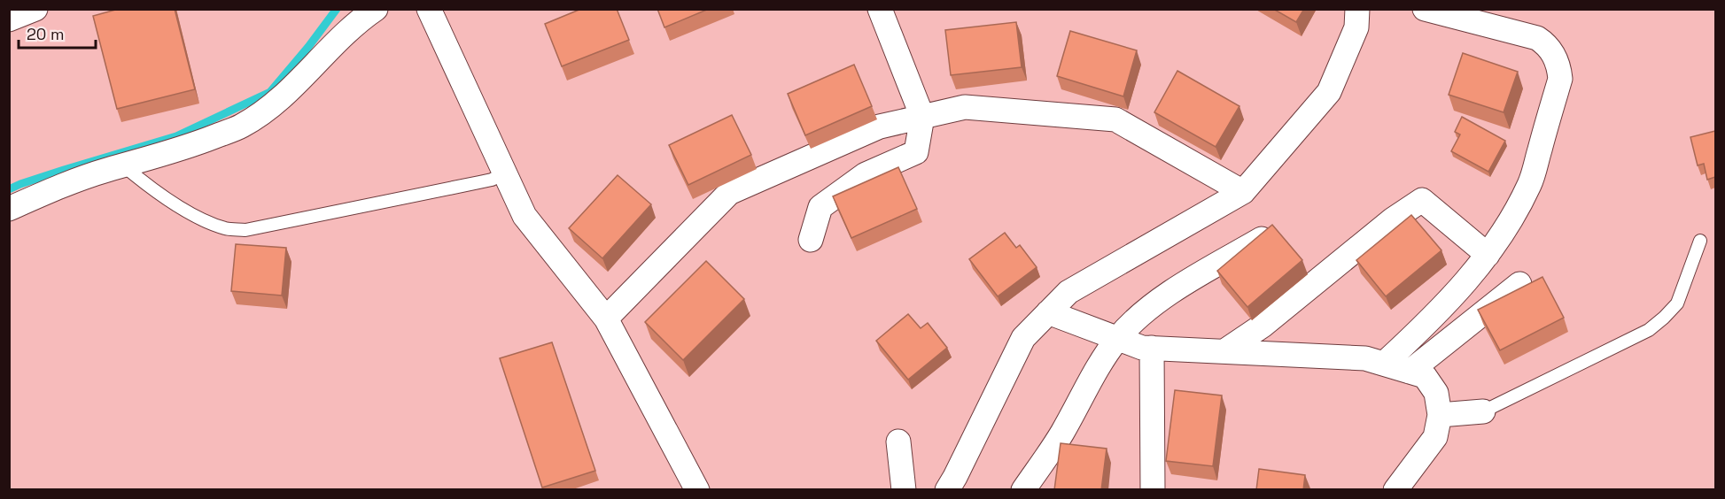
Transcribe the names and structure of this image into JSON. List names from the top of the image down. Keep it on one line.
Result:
{"scale_bar":"20 m"}
